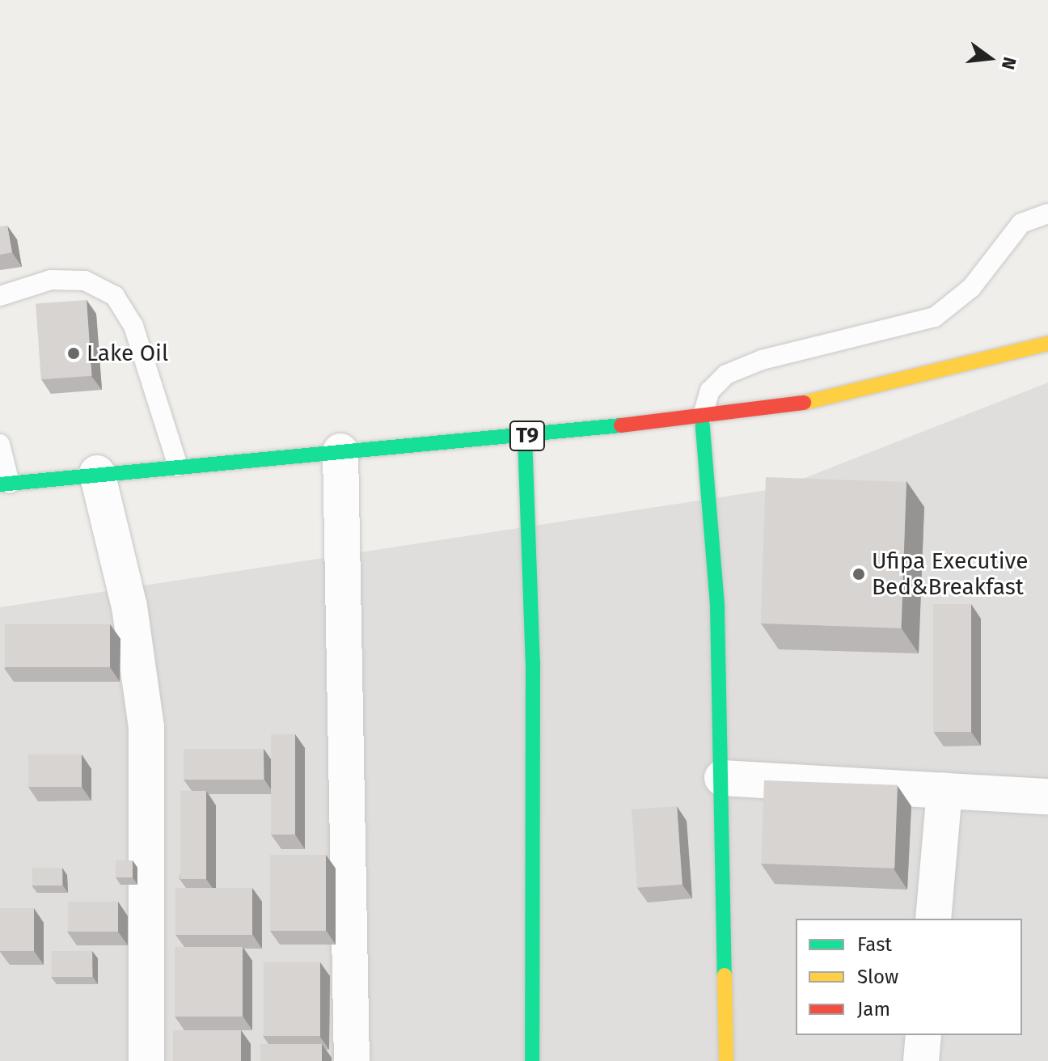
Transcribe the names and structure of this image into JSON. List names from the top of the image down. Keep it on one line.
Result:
{"streets":{"main road":["T9"]},"places":["Lake Oil","Ufipa Executive Bed&Breakfast"],"legend":["Fast","Slow","Jam"],"north":"right"}
